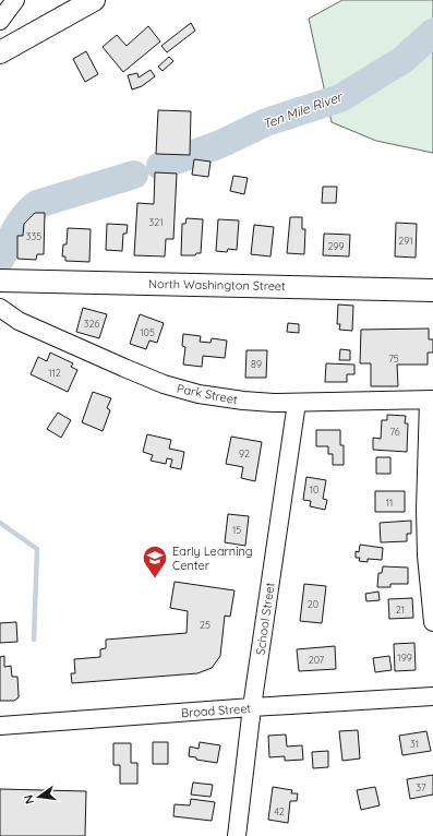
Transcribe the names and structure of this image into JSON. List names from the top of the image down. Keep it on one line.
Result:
{"streets":{"main road":["North Washington Street"],"street":["Park Street","School Street","Broad Street"]},"crossings":[["Park Street","School Street"],["School Street","Broad Street"]],"water":["Ten Mile River"],"places":{"school or university":["Early Learning Center"]},"house_numbers":["321","335","291","299","326","105","75","89","112","76","92","10","11","15","20","21","25","199","207","31","37","42"],"north":"left"}
